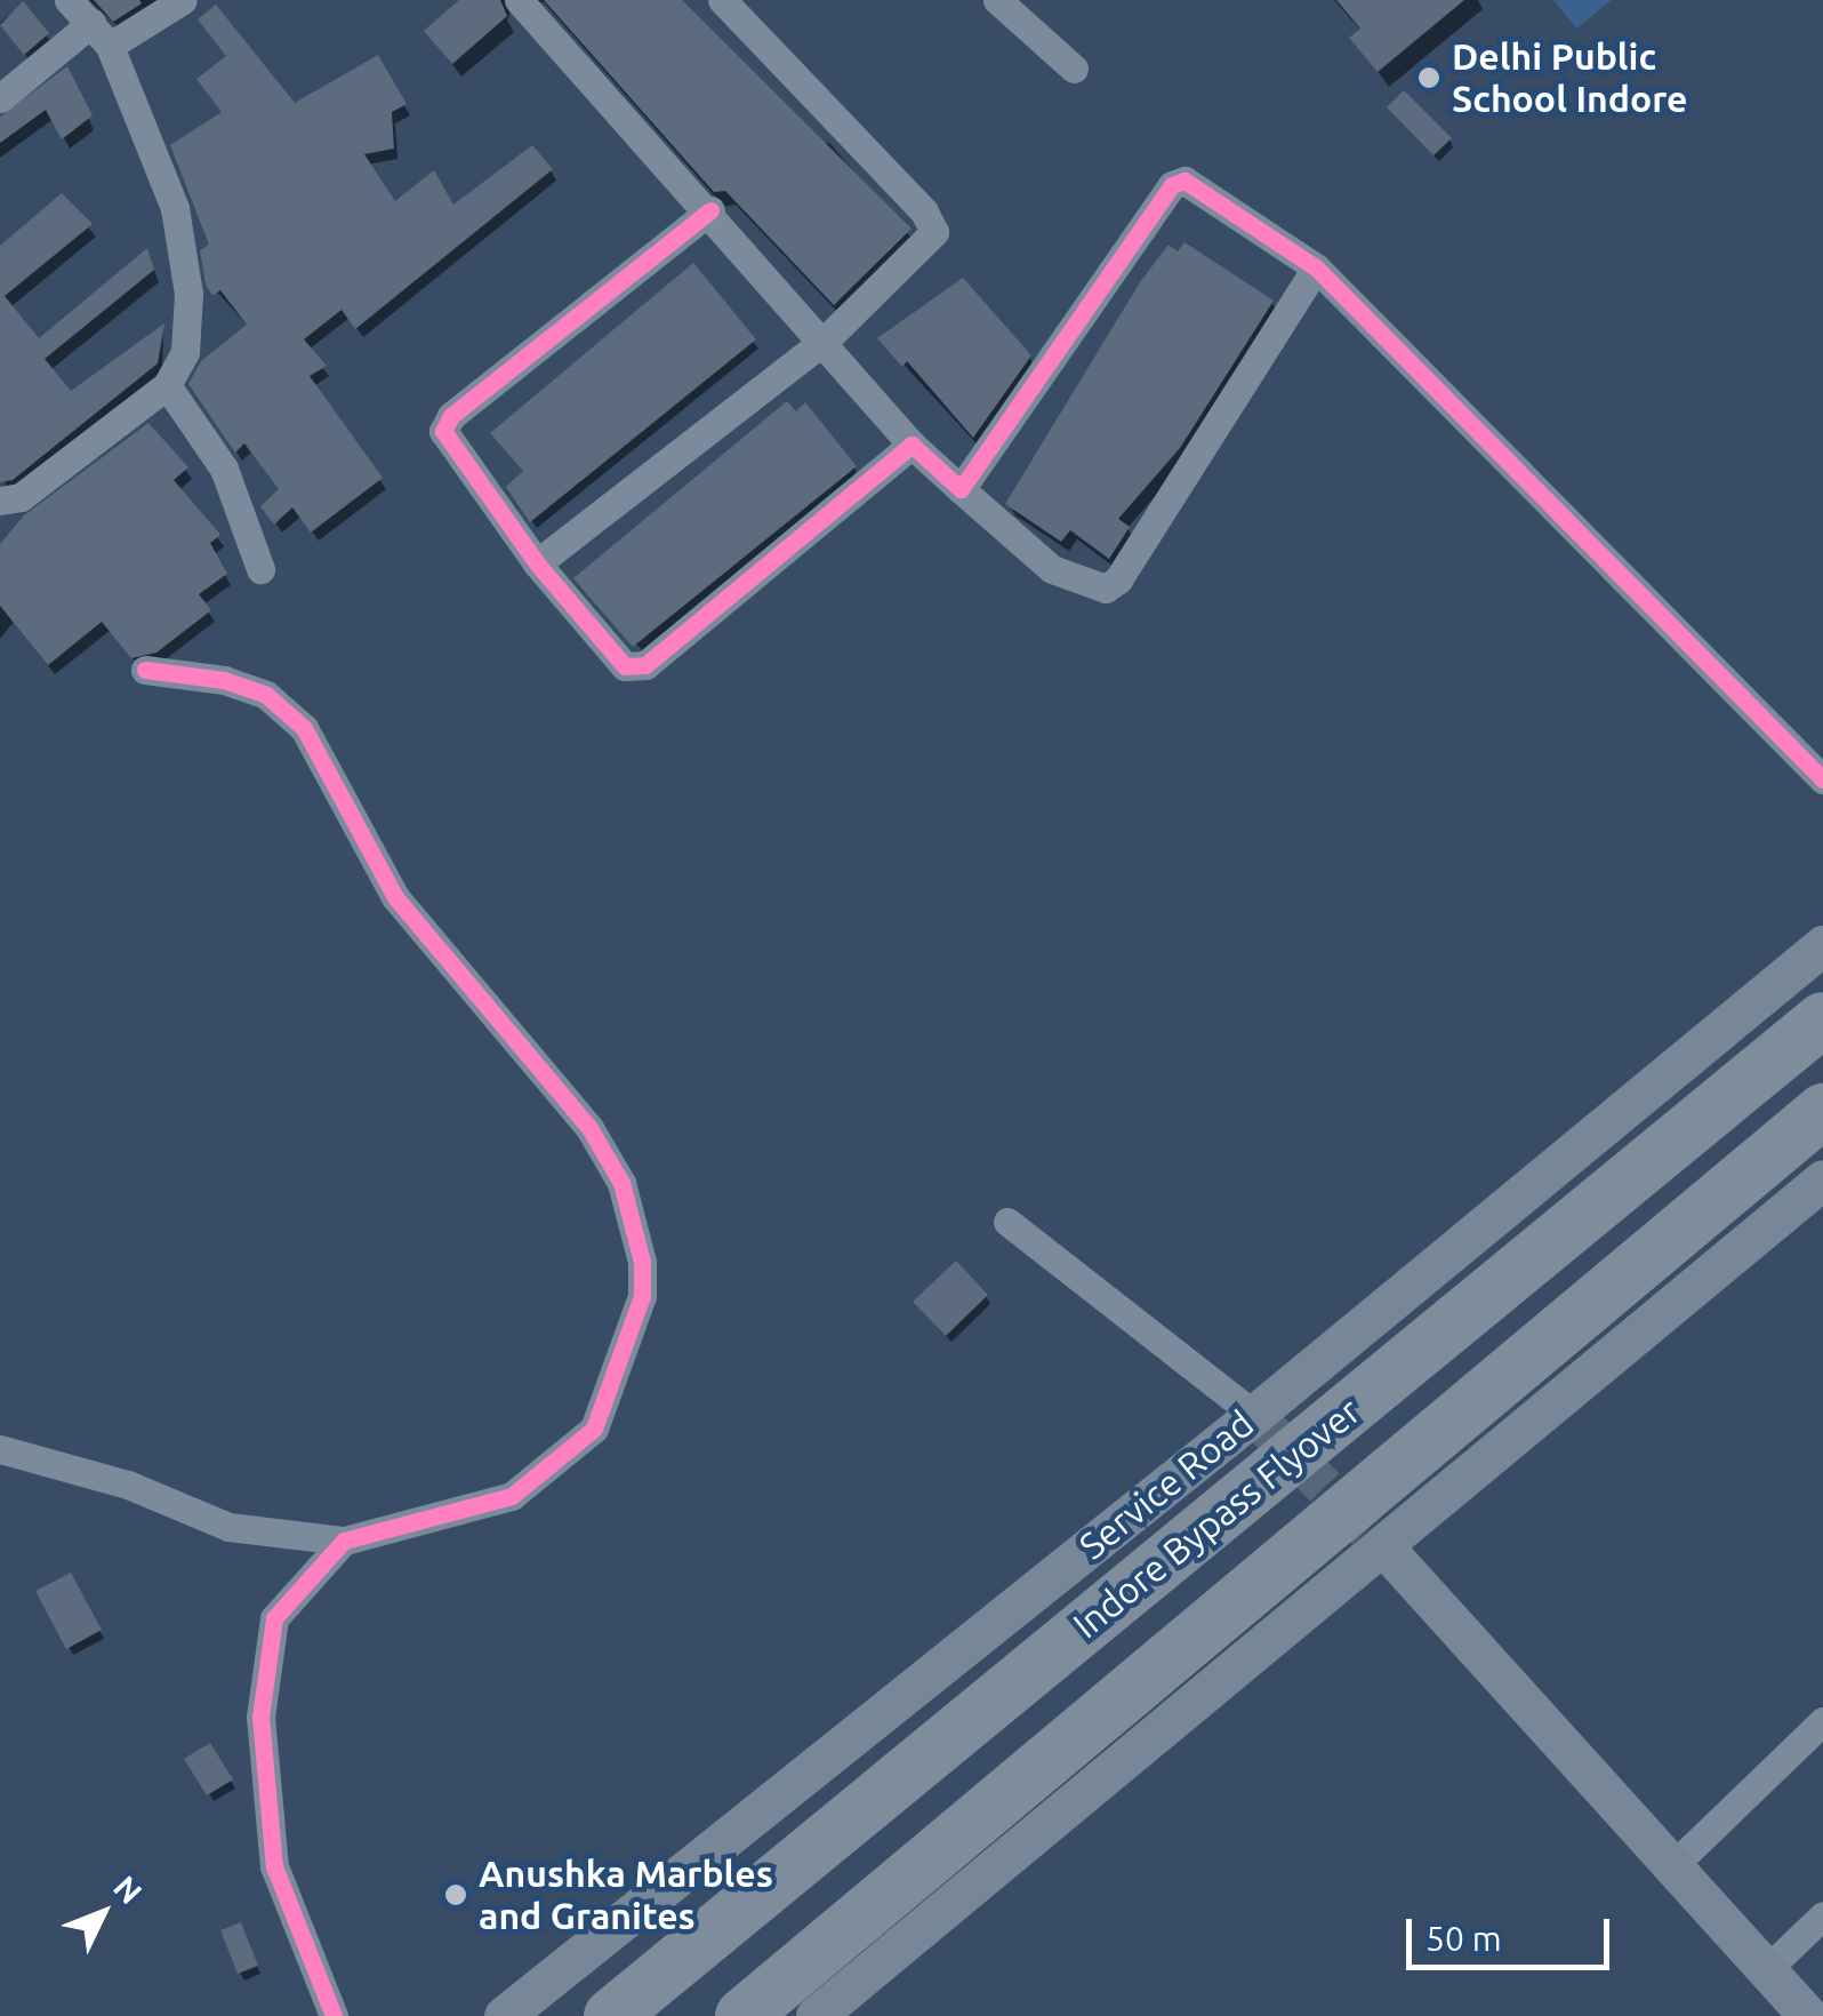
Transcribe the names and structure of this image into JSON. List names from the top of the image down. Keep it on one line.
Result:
{"streets":{"highway":["Indore Bypass Flyover"],"street":["Service Road"]},"places":["Delhi Public School Indore","Anushka Marbles and Granites"],"scale_bar":"50 m","north":"top right"}
